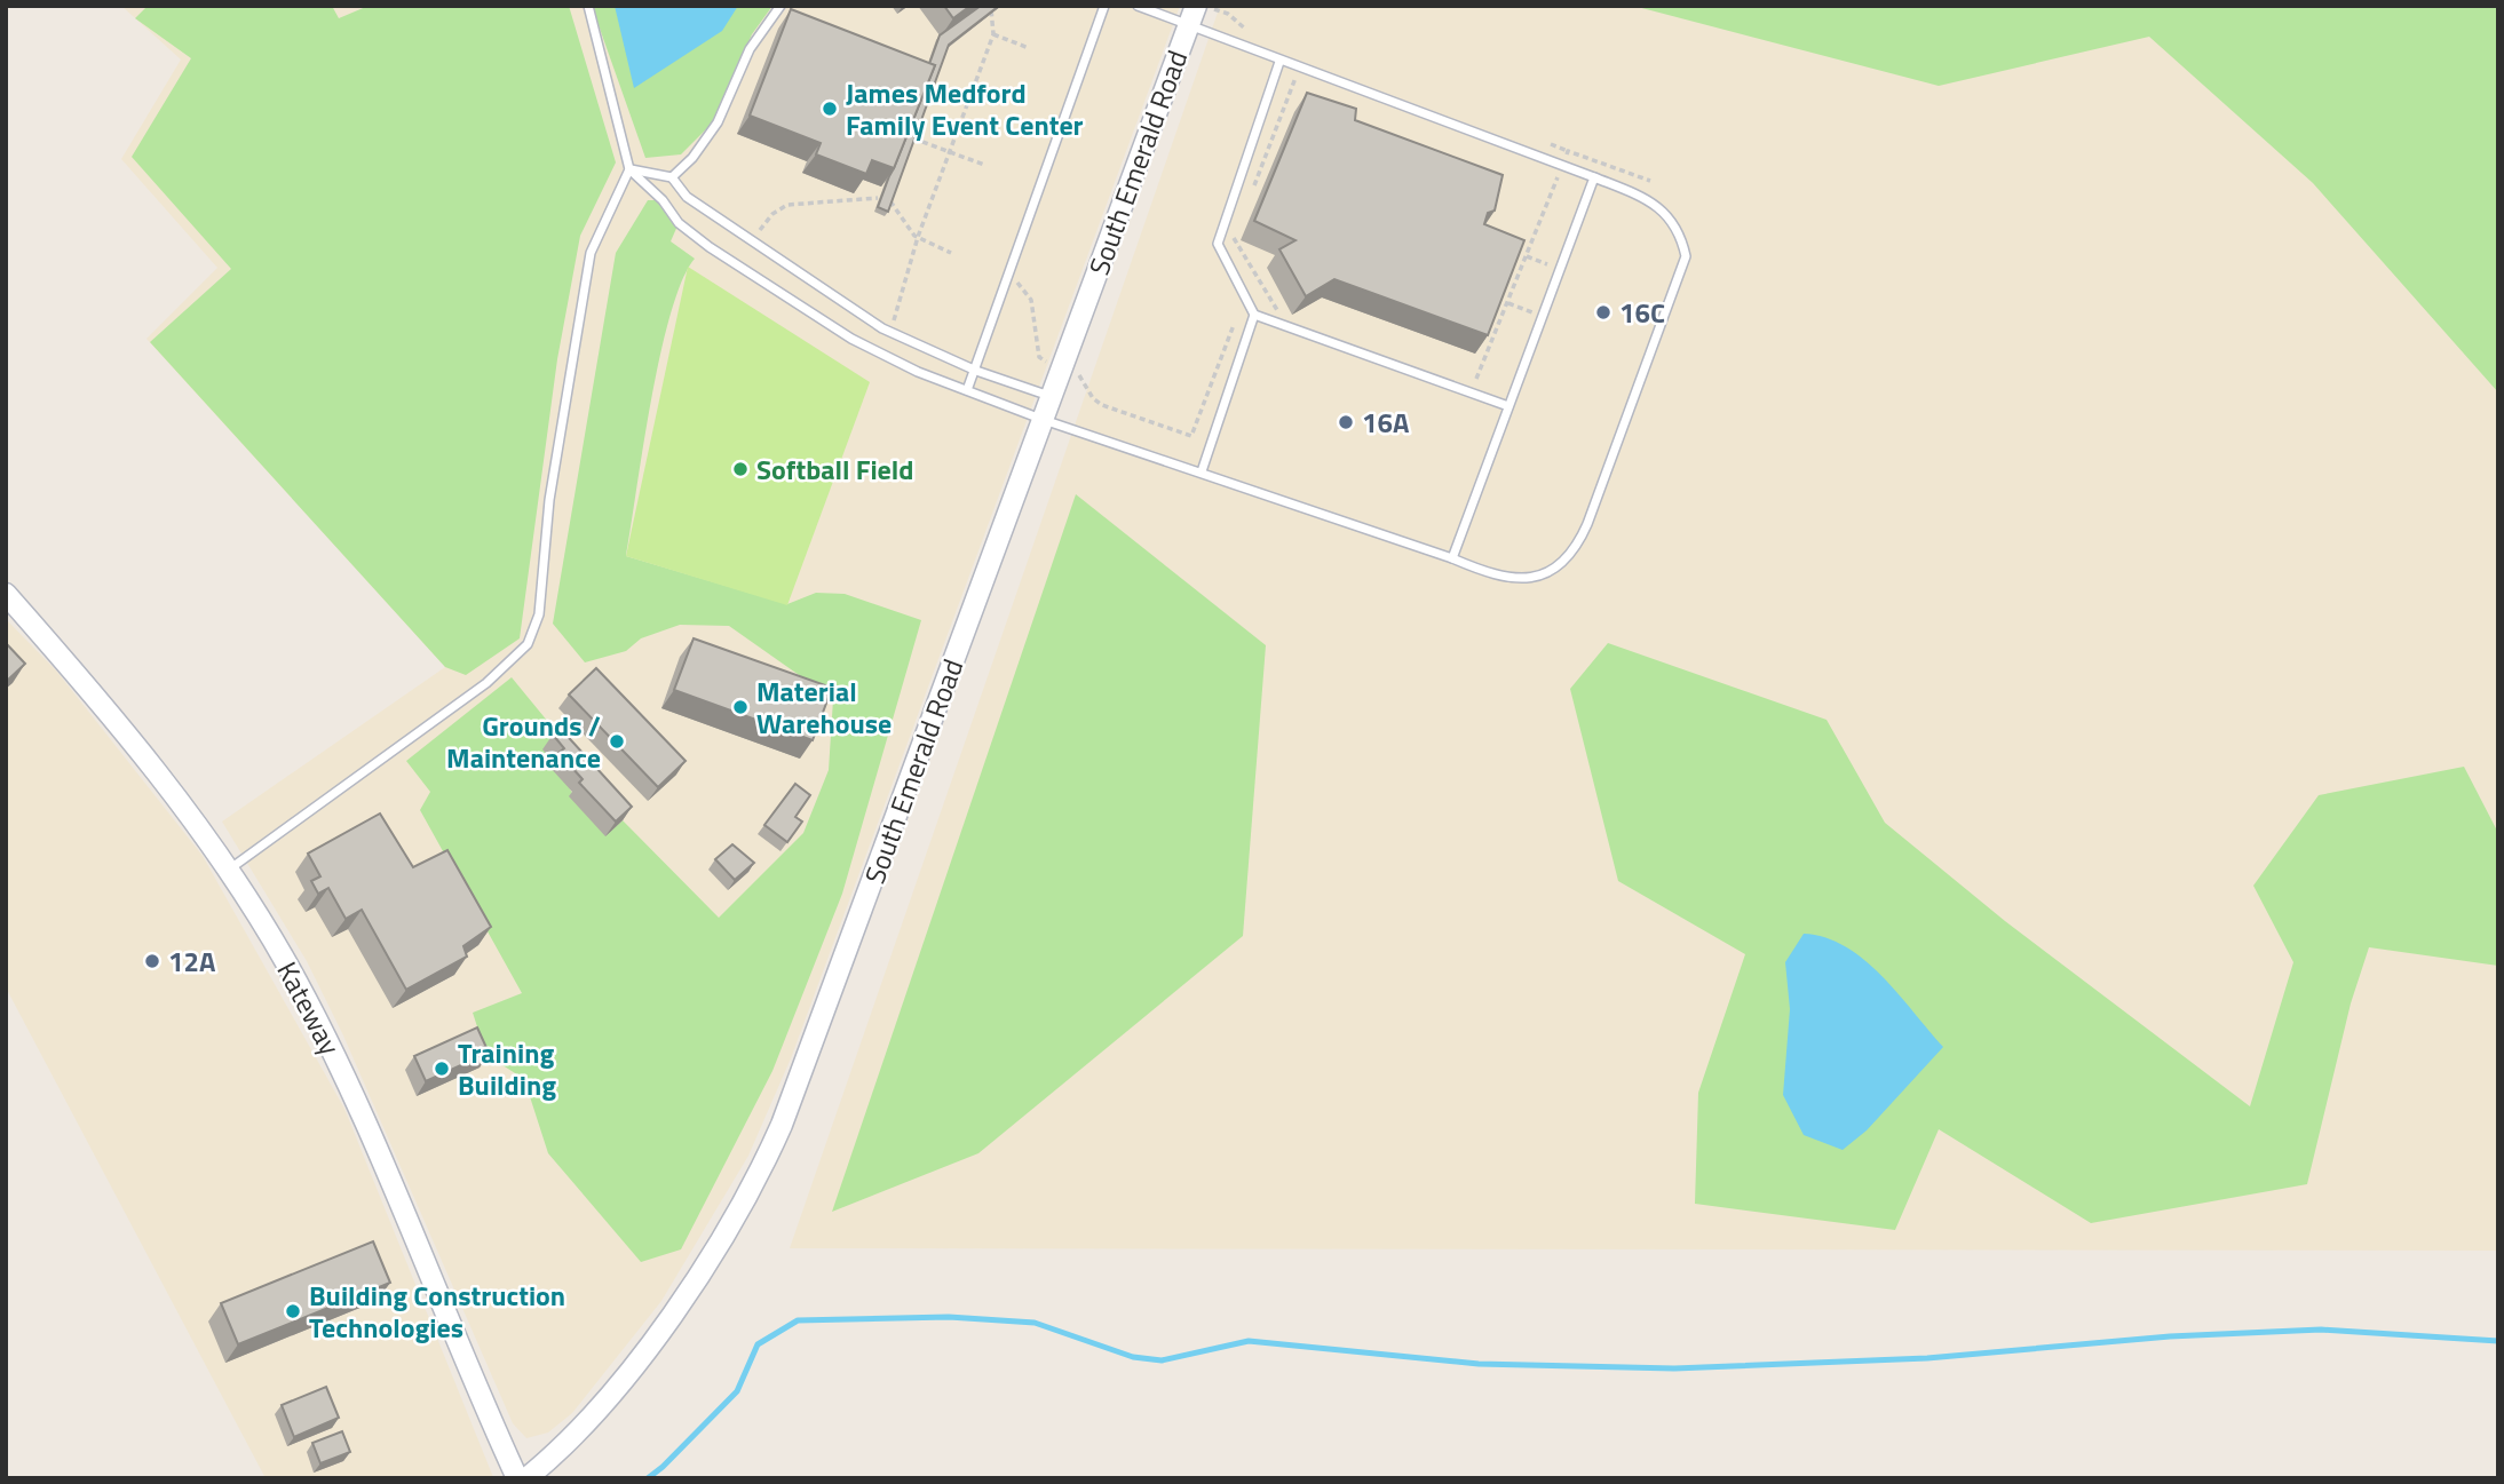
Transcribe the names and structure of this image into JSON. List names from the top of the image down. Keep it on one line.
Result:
{"streets":{"street":["South Emerald Road","Kateway"]},"places":["James Medford Family Event Center","16C","16A","Softball Field","Material Warehouse","Grounds / Maintenance","12A","Training Building","Building Construction Technologies"]}
